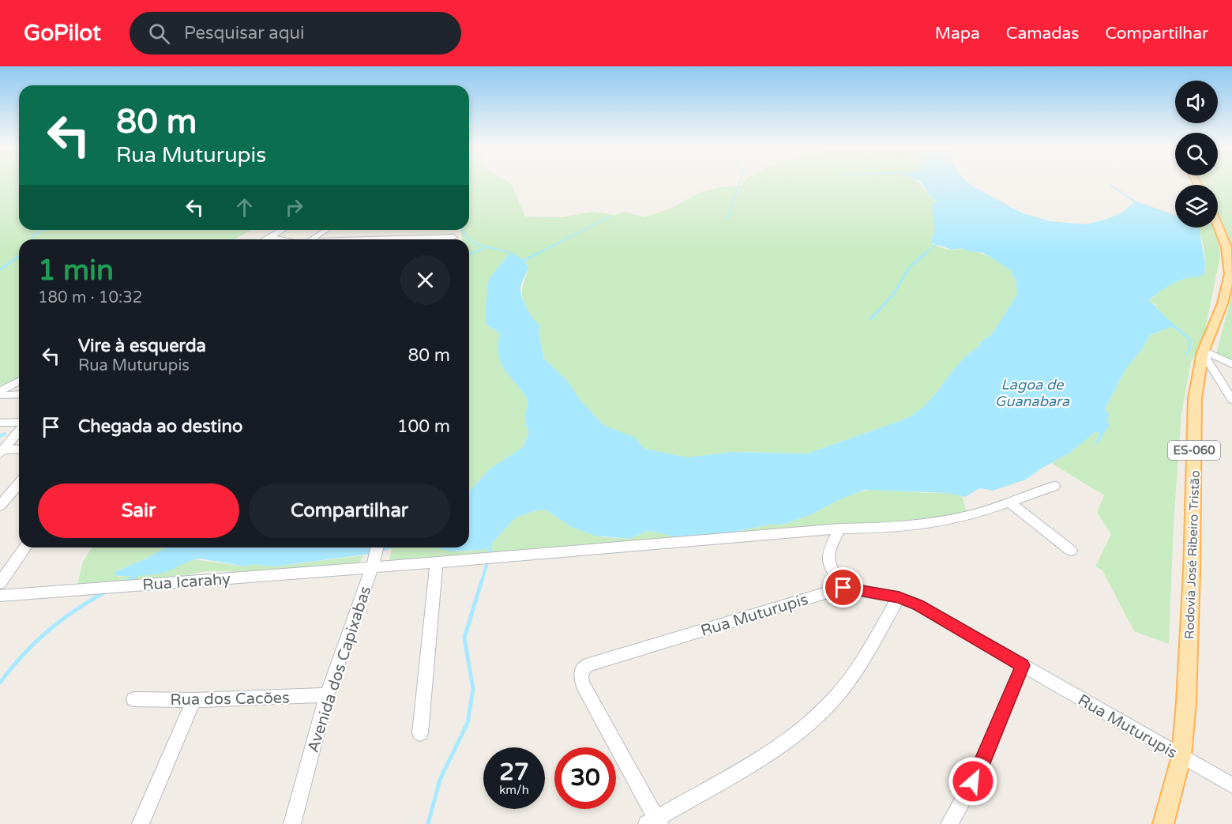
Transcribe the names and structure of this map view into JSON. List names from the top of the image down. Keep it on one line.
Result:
{"streets":{"main road":["ES-060","Rodovia José Ribeiro Tristão"],"street":["Rua Icarahy","Rua Muturupis","Avenida dos Capixabas","Rua dos Cacões"]},"crossings":[["Rodovia José Ribeiro Tristão","Rua Muturupis"],["Rua Icarahy","Avenida dos Capixabas"],["Avenida dos Capixabas","Rua dos Cacões"]],"water":["Lagoa de Guanabara"],"page":{"header":"GoPilot","search":"Pesquisar aqui","nav":["Mapa","Camadas","Compartilhar"],"turn":["80 m","Rua Muturupis"],"heading":["1 min","180 m · 10:32"],"list":[{"name":"Vire à esquerda","note":"Rua Muturupis","value":"80 m"},{"name":"Chegada ao destino","value":"100 m"}],"buttons":["Sair","Compartilhar"],"speed":"27 km/h","limit":"30"}}
